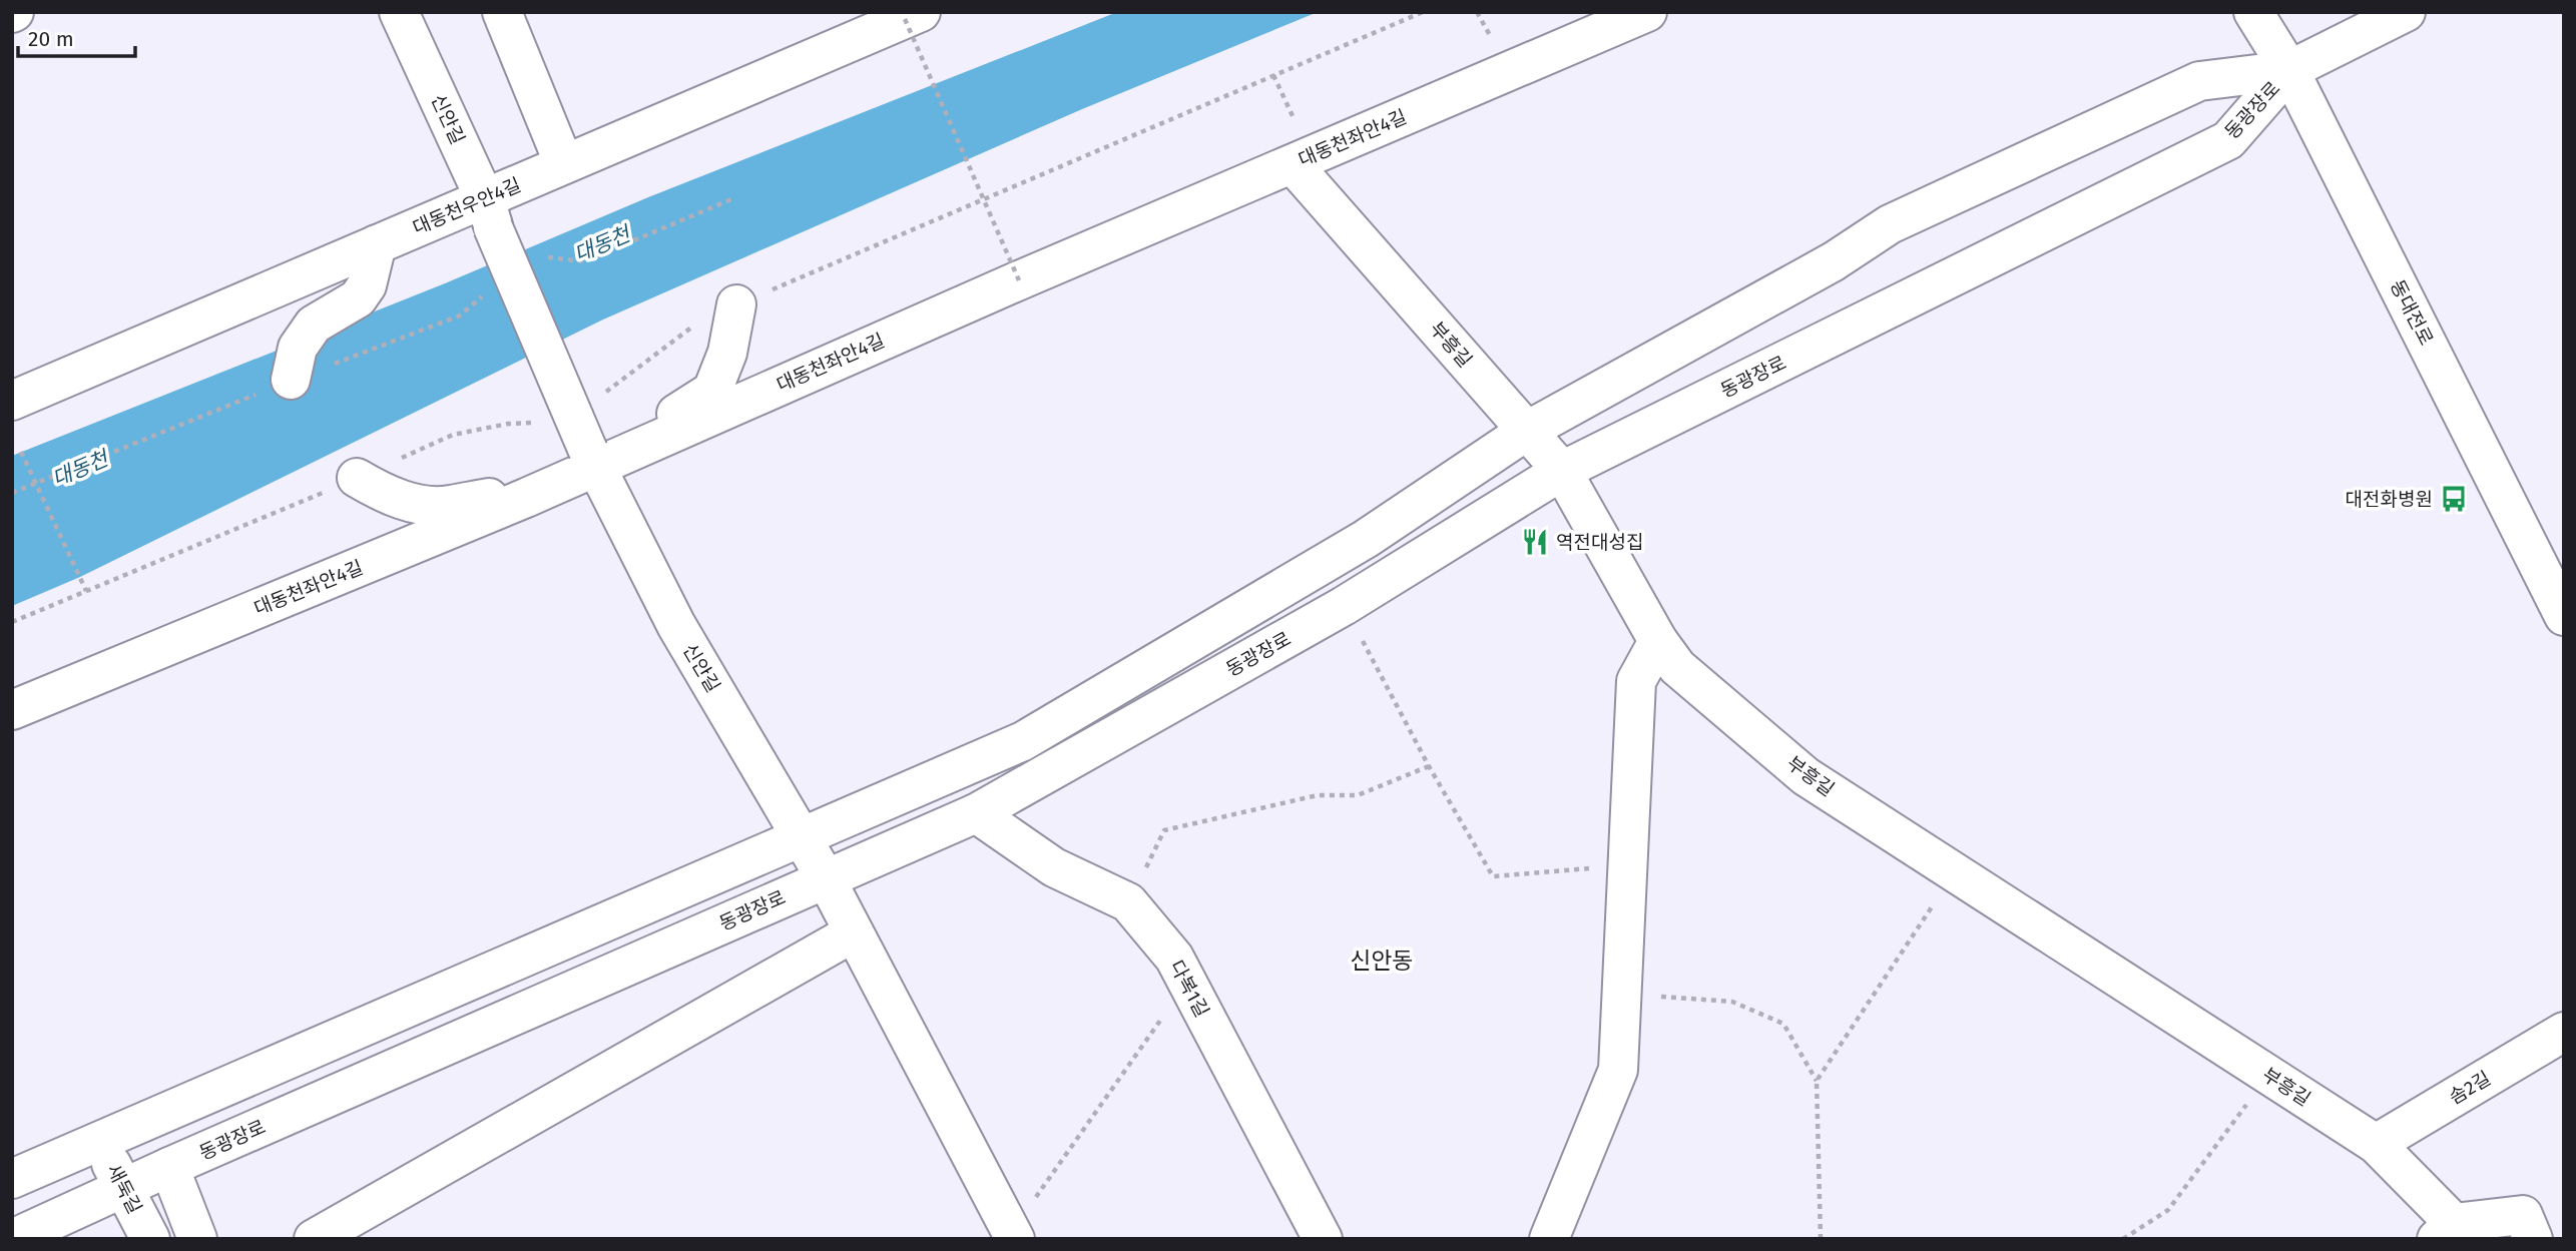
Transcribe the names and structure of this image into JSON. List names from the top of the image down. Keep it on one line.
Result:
{"streets":{"street":["동광장로","신안길","대동천좌안4길","대동천우안4길","동대전로","부흥길","다복1길","솜2길","새둑길"]},"crossings":[["동광장로","신안길"],["동광장로","동대전로"],["동광장로","부흥길"],["동광장로","다복1길"],["동광장로","새둑길"],["신안길","대동천좌안4길"],["신안길","대동천우안4길"],["대동천좌안4길","부흥길"],["부흥길","솜2길"]],"districts":["신안동"],"water":["대동천"],"places":{"bus stop":["대전화병원"],"restaurant":["역전대성집"]},"scale_bar":"20 m"}
